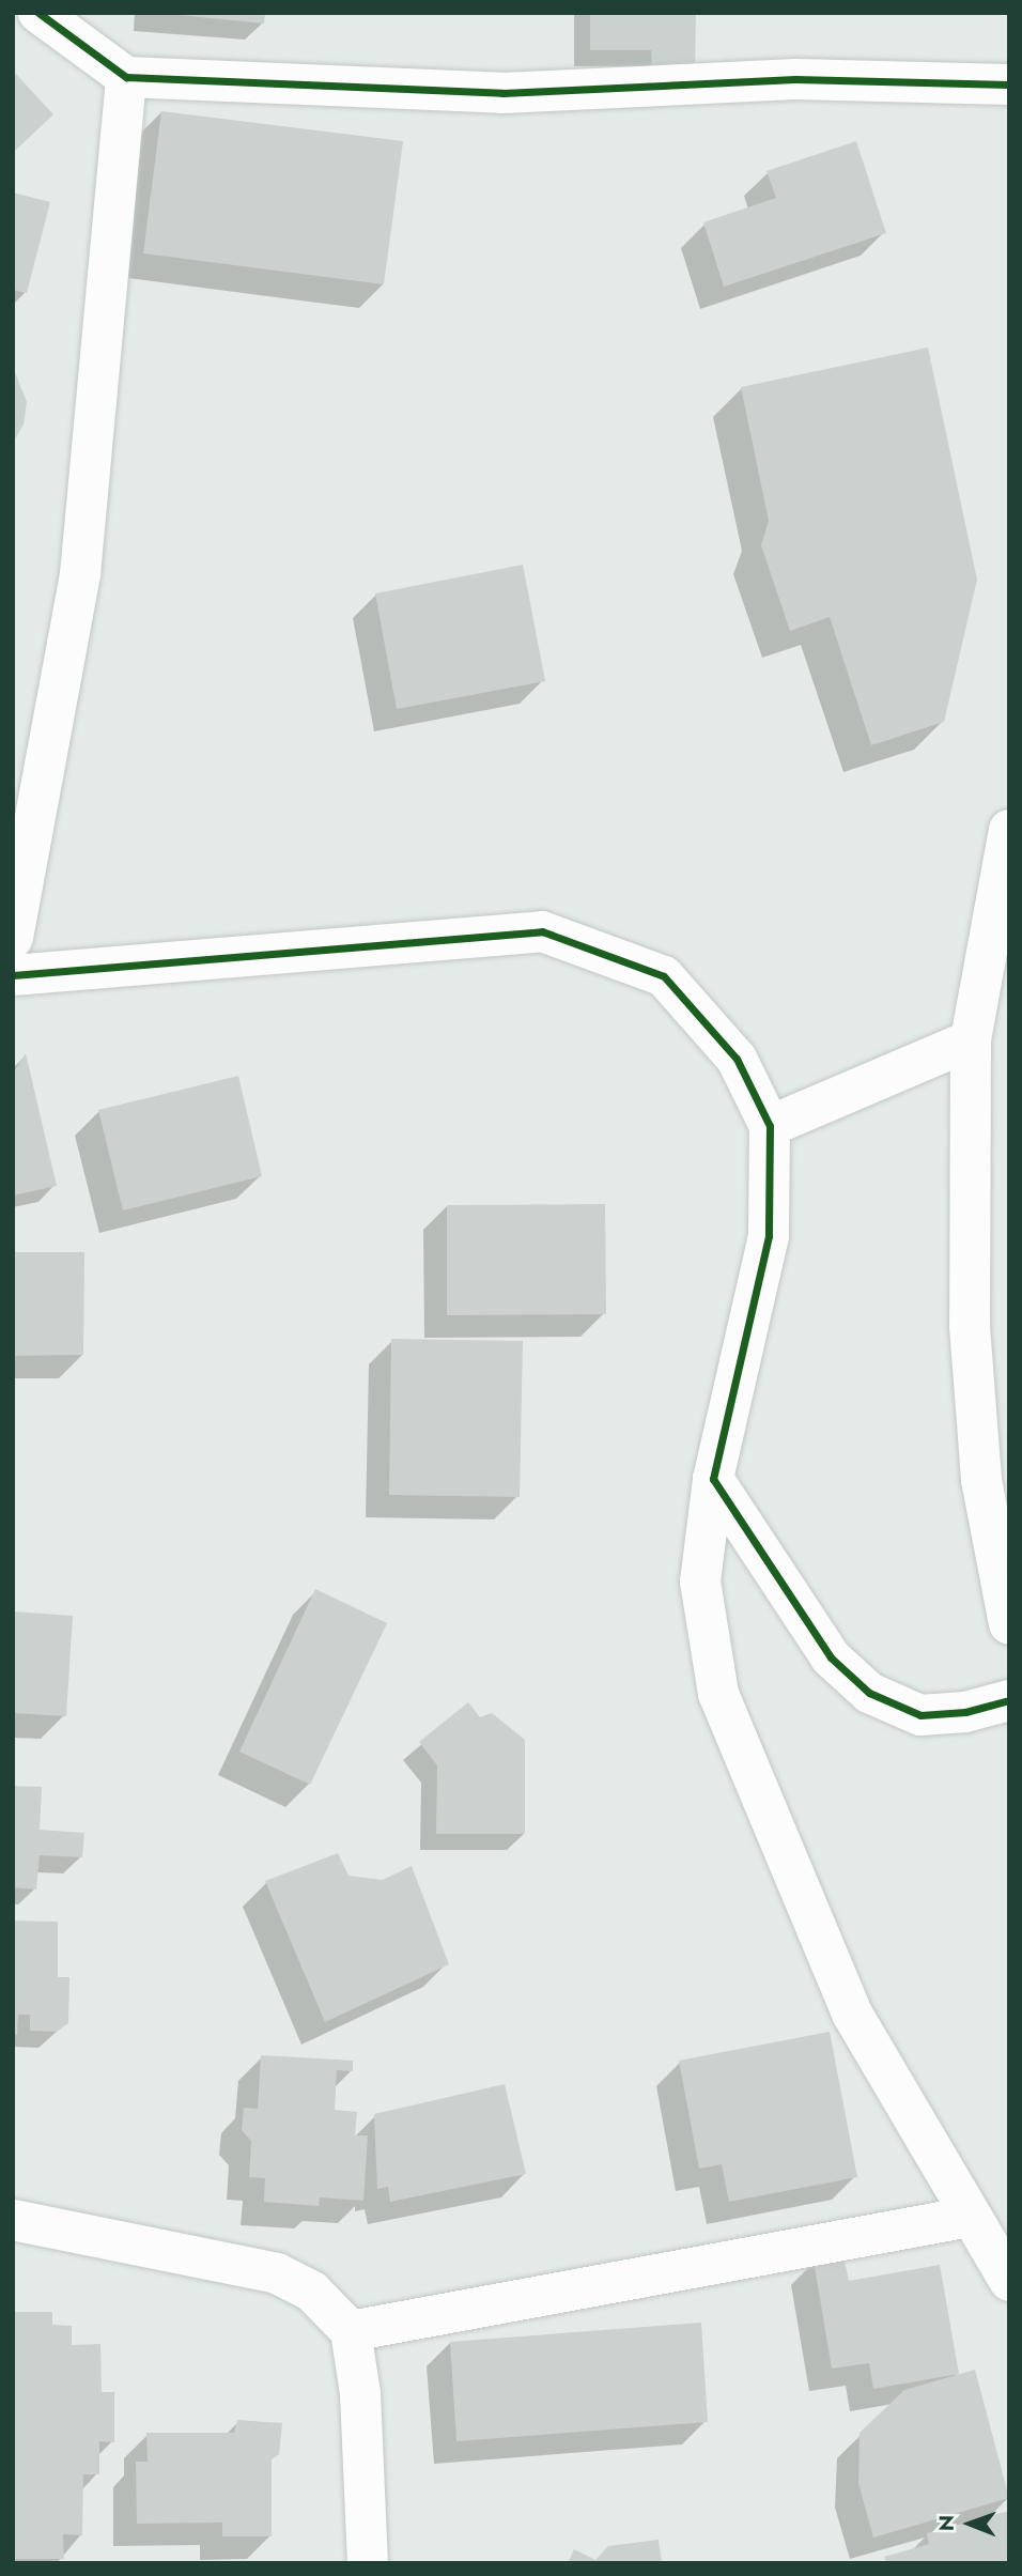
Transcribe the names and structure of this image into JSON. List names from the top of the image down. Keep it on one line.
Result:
{"north":"left"}
